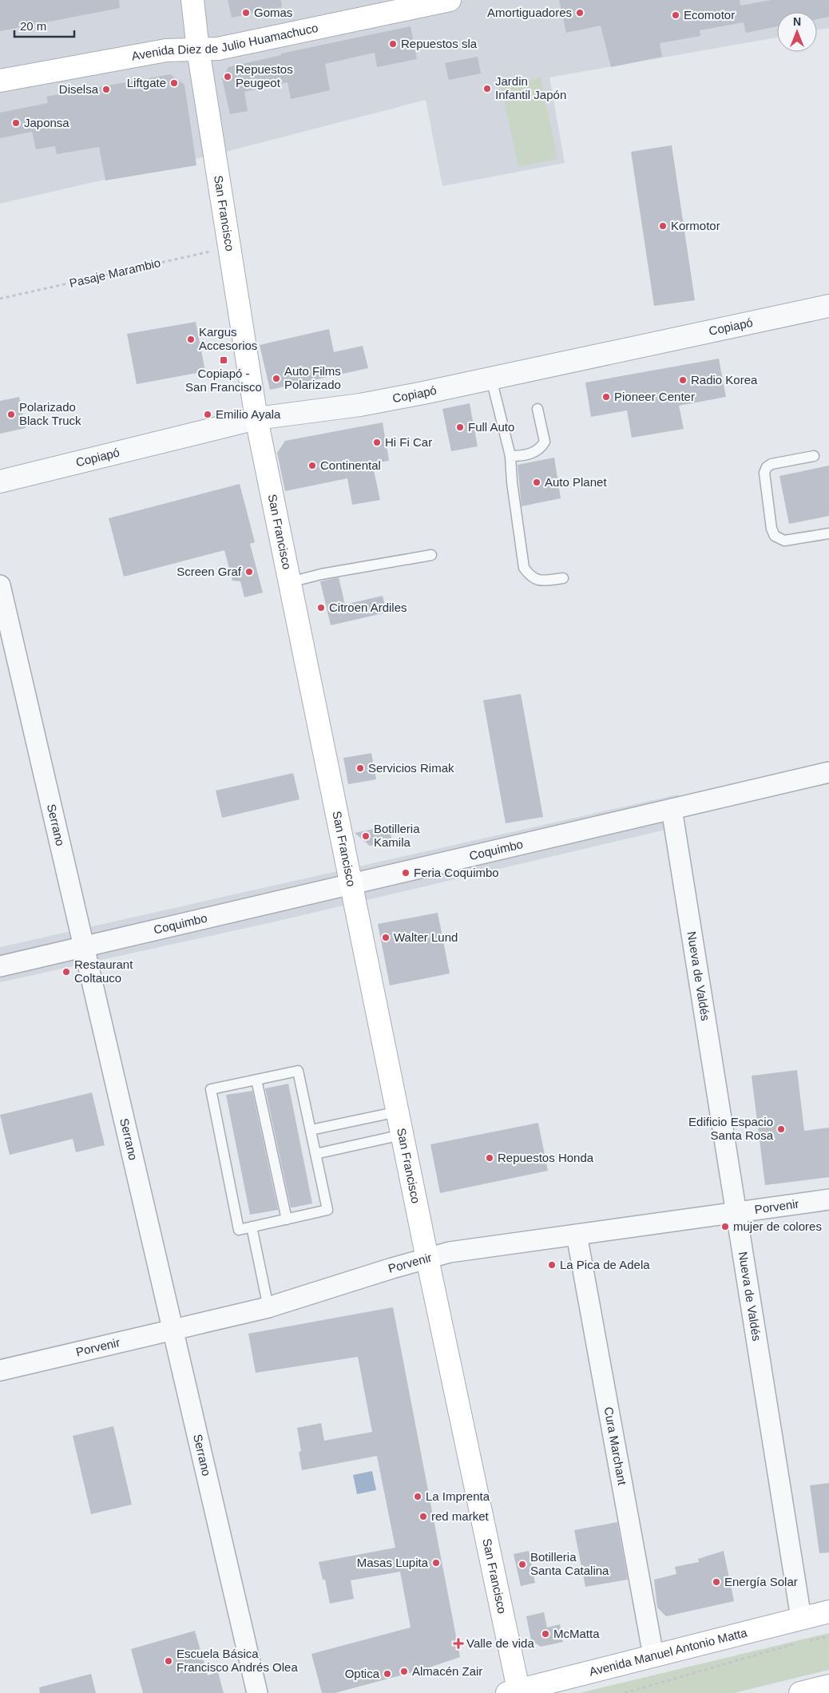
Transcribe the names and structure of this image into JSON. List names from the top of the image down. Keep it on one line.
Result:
{"streets":{"main road":["Avenida Diez de Julio Huamachuco","San Francisco","Avenida Manuel Antonio Matta"],"street":["Copiapó","Serrano","Coquimbo","Nueva de Valdés","Porvenir","Cura Marchant"],"path":["Pasaje Marambio"]},"crossings":[["Avenida Diez de Julio Huamachuco","San Francisco"],["San Francisco","Pasaje Marambio"],["San Francisco","Copiapó"],["San Francisco","Coquimbo"],["San Francisco","Porvenir"],["San Francisco","Avenida Manuel Antonio Matta"],["Serrano","Coquimbo"],["Serrano","Porvenir"],["Coquimbo","Nueva de Valdés"],["Nueva de Valdés","Porvenir"],["Nueva de Valdés","Avenida Manuel Antonio Matta"],["Porvenir","Cura Marchant"],["Cura Marchant","Avenida Manuel Antonio Matta"]],"places":{"other":["Gomas","Amortiguadores","Ecomotor","Repuestos sla","Repuestos Peugeot","Liftgate","Jardin Infantil Japón","Diselsa","Japonsa","Kormotor","Kargus Accesorios","Auto Films Polarizado","Radio Korea","Pioneer Center","Polarizado Black Truck","Emilio Ayala","Full Auto","Hi Fi Car","Continental","Auto Planet","Screen Graf","Citroen Ardiles","Servicios Rimak","Botilleria Kamila","Feria Coquimbo","Walter Lund","Restaurant Coltauco","Edificio Espacio Santa Rosa","Repuestos Honda","mujer de colores","La Pica de Adela","La Imprenta","red market","Masas Lupita","Botilleria Santa Catalina","Energía Solar","McMatta","Escuela Básica Francisco Andrés Olea","Almacén Zair","Optica"],"transit":["Copiapó - San Francisco"],"health":["Valle de vida"]},"scale_bar":"20 m","north":"top"}
